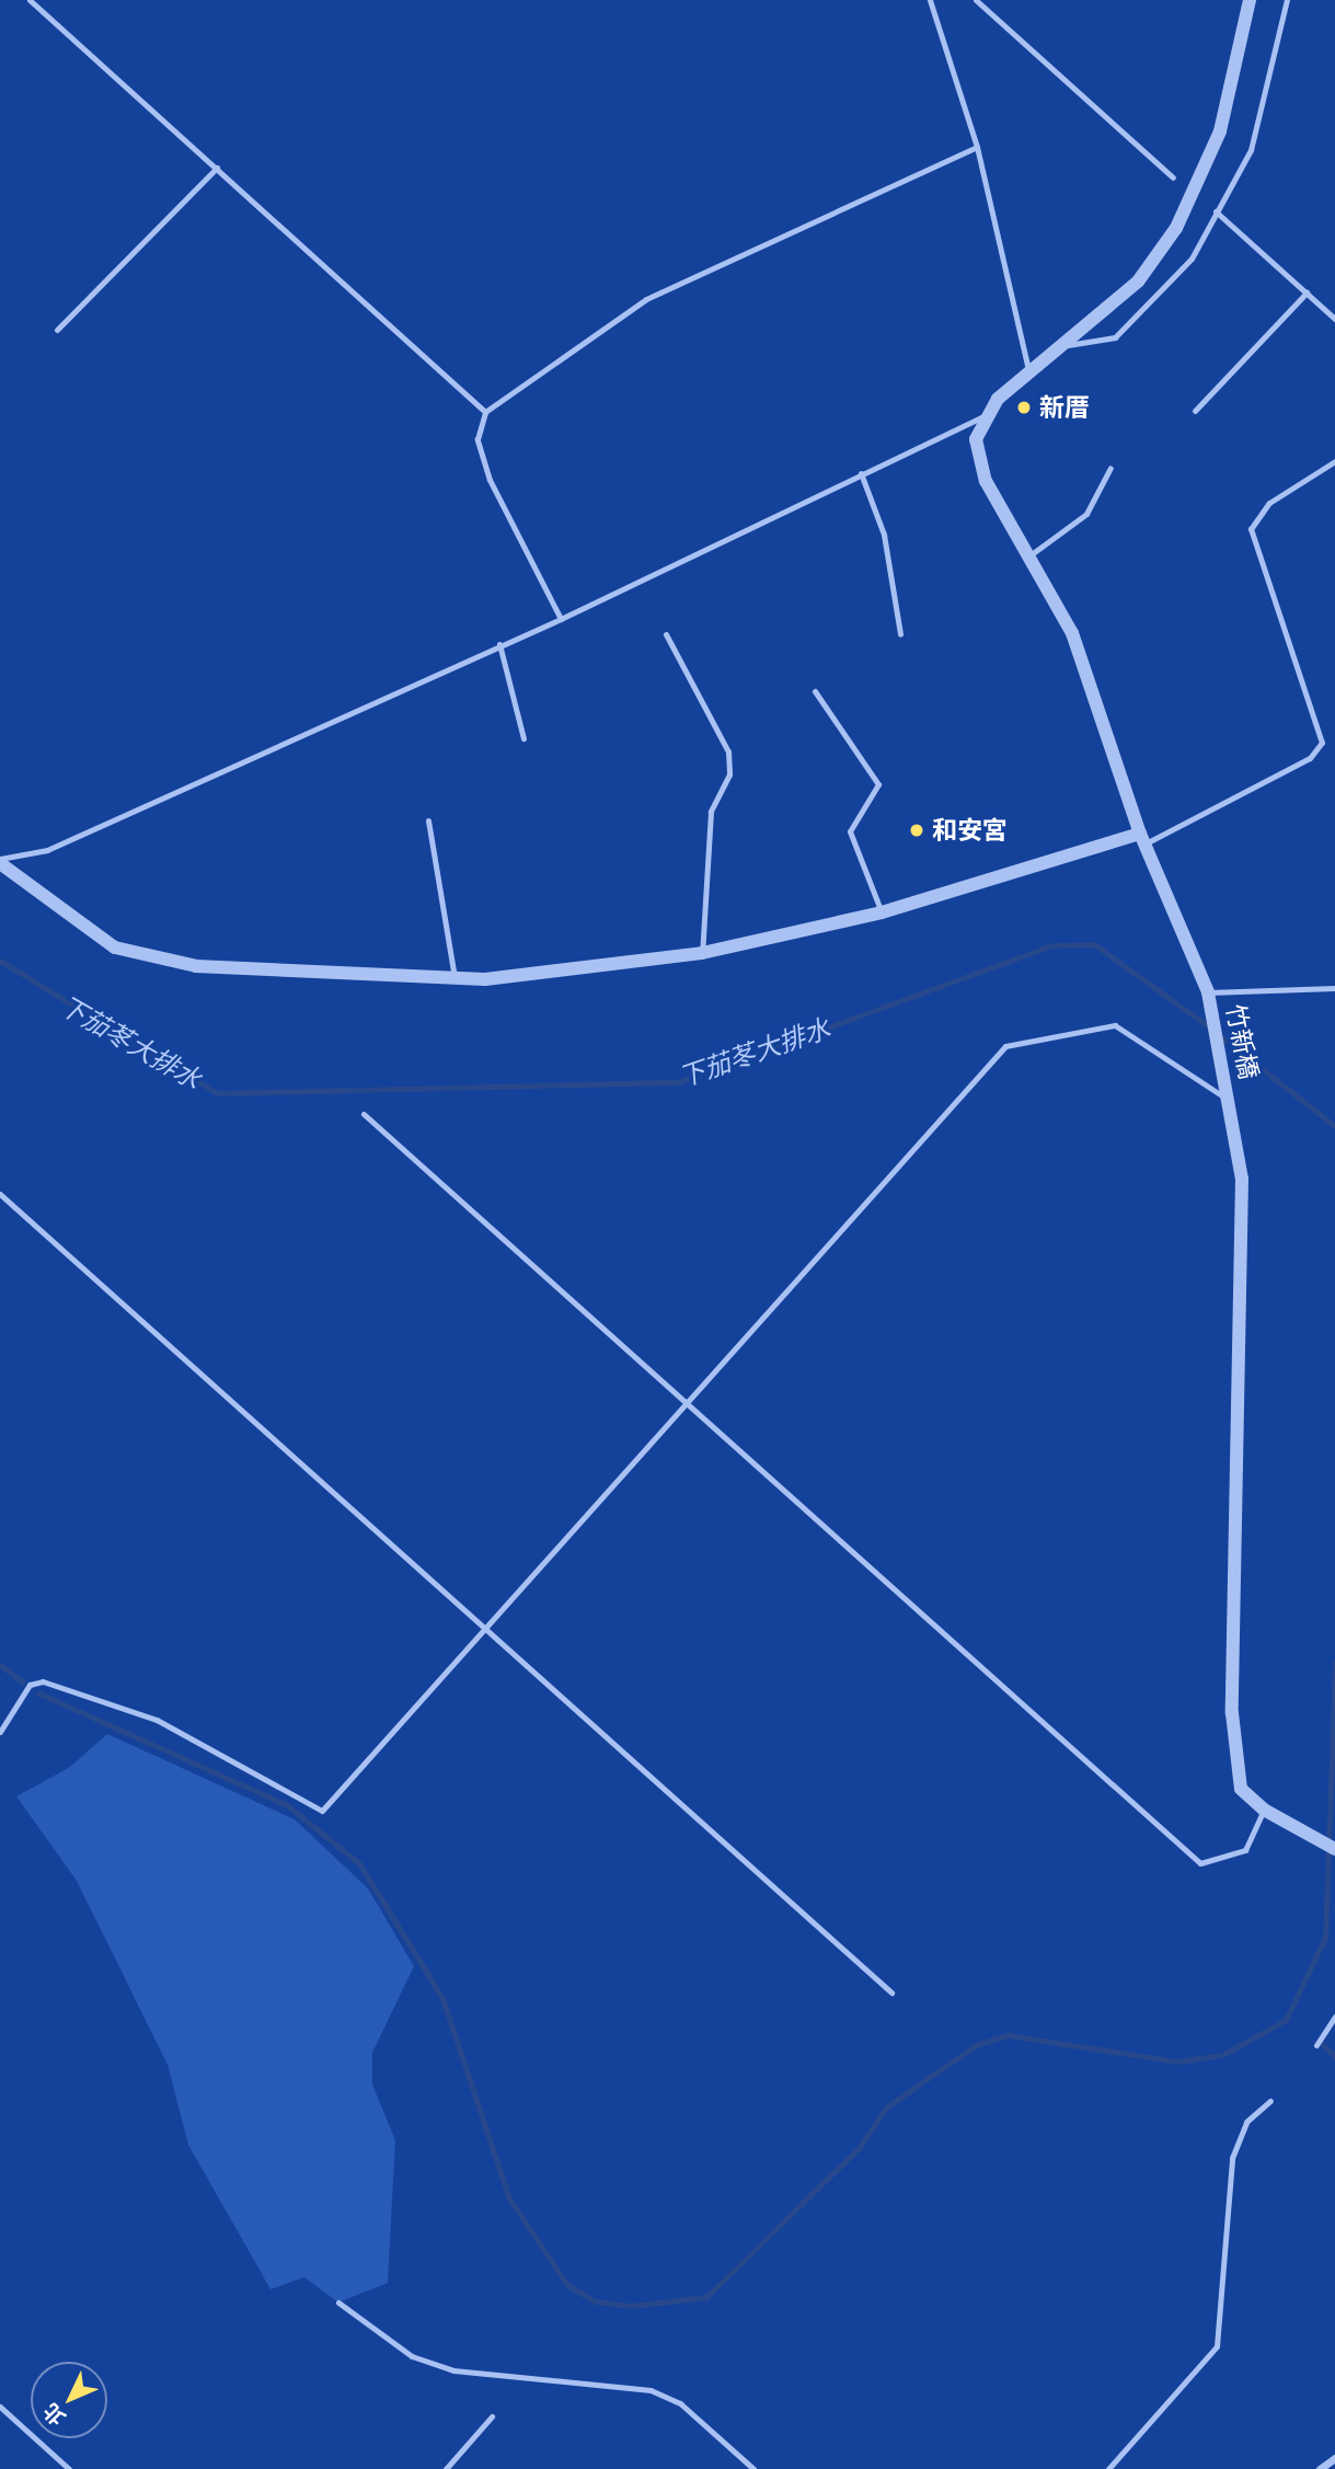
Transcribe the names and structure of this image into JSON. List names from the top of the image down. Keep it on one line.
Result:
{"streets":{"street":["竹新橋"]},"water":["下茄苳大排水"],"places":["新厝","和安宮"],"north":"bottom left"}
